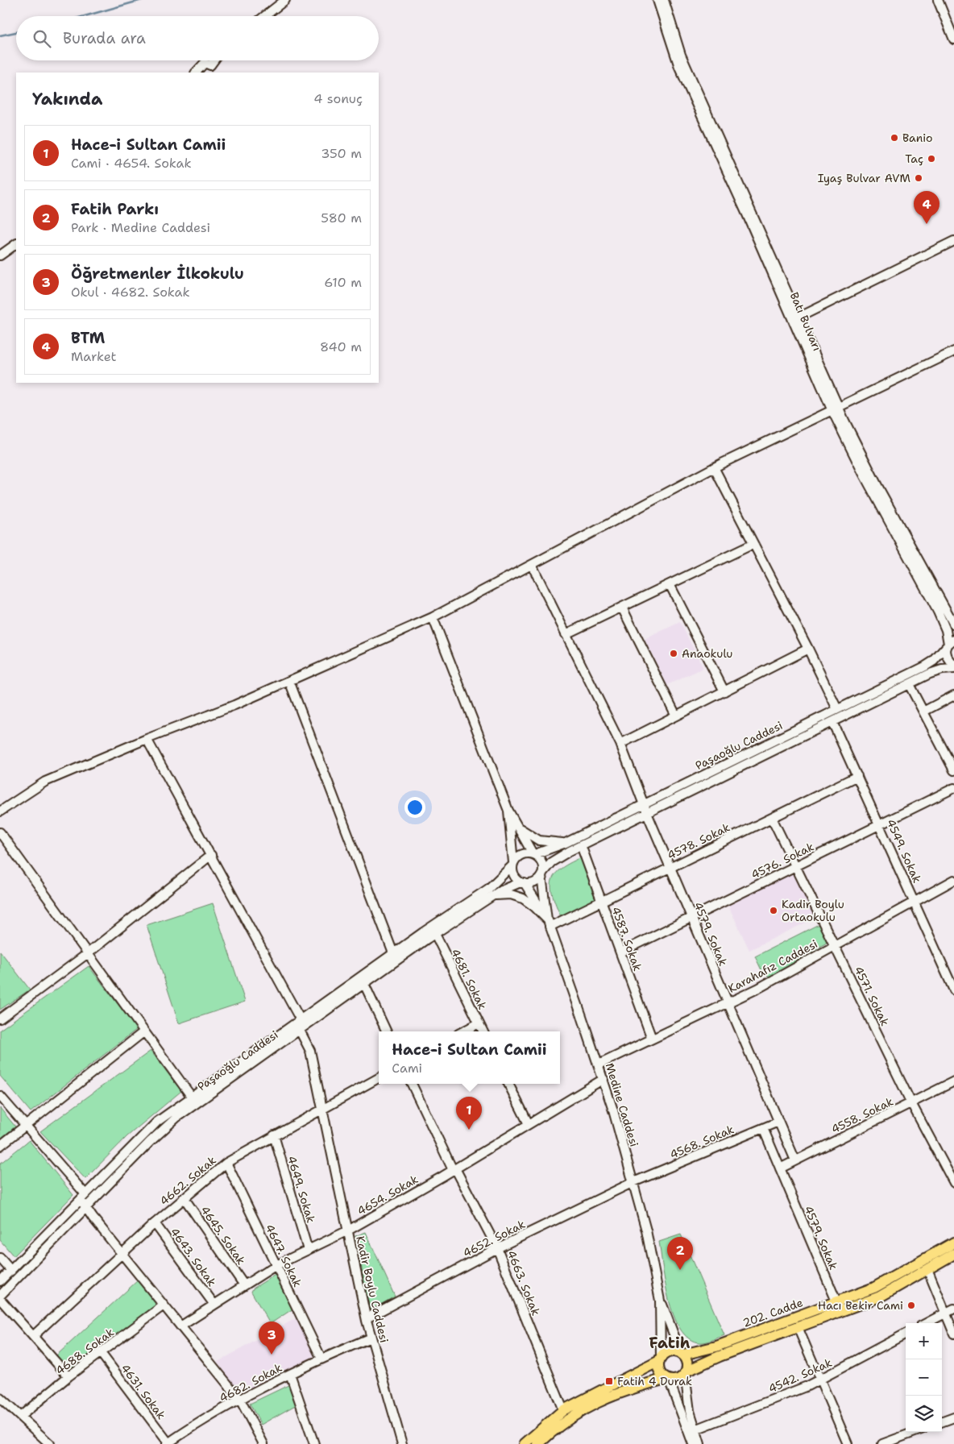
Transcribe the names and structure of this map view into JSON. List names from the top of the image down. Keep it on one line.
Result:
{"streets":{"main road":["202. Cadde"],"street":["Batı Bulvarı","Paşaoğlu Caddesi","4578. Sokak","4549. Sokak","4576. Sokak","4579. Sokak","4587. Sokak","Karahafız Caddesi","4681. Sokak","4571. Sokak","Medine Caddesi","4558. Sokak","4568. Sokak","4662. Sokak","4649. Sokak","4654. Sokak","4645. Sokak","4652. Sokak","4647. Sokak","4643. Sokak","4663. Sokak","Kadir Boylu Caddesi","4688. Sokak","4542. Sokak","4682. Sokak","4631. Sokak"]},"crossings":[["Batı Bulvarı","Paşaoğlu Caddesi"],["Paşaoğlu Caddesi","4549. Sokak"],["Paşaoğlu Caddesi","4579. Sokak"],["Paşaoğlu Caddesi","4587. Sokak"],["Paşaoğlu Caddesi","4681. Sokak"],["Paşaoğlu Caddesi","Medine Caddesi"],["Paşaoğlu Caddesi","Kadir Boylu Caddesi"],["4578. Sokak","4549. Sokak"],["4578. Sokak","4579. Sokak"],["4578. Sokak","4587. Sokak"],["4578. Sokak","4571. Sokak"],["4578. Sokak","Medine Caddesi"],["4549. Sokak","4576. Sokak"],["4549. Sokak","Karahafız Caddesi"],["4576. Sokak","4579. Sokak"],["4576. Sokak","4587. Sokak"],["4576. Sokak","4571. Sokak"],["4579. Sokak","Karahafız Caddesi"],["4579. Sokak","4558. Sokak"],["4579. Sokak","4568. Sokak"],["4579. Sokak","202. Cadde"],["4587. Sokak","Karahafız Caddesi"],["Karahafız Caddesi","4571. Sokak"],["Karahafız Caddesi","Medine Caddesi"],["4571. Sokak","4558. Sokak"],["Medine Caddesi","4568. Sokak"],["Medine Caddesi","4654. Sokak"],["Medine Caddesi","4652. Sokak"],["Medine Caddesi","202. Cadde"],["4568. Sokak","4652. Sokak"],["4662. Sokak","4649. Sokak"],["4662. Sokak","4645. Sokak"],["4662. Sokak","4647. Sokak"],["4662. Sokak","4643. Sokak"],["4662. Sokak","Kadir Boylu Caddesi"],["4649. Sokak","4654. Sokak"],["4654. Sokak","4645. Sokak"],["4654. Sokak","4647. Sokak"],["4654. Sokak","4643. Sokak"],["4654. Sokak","4663. Sokak"],["4654. Sokak","Kadir Boylu Caddesi"],["4652. Sokak","4663. Sokak"],["4652. Sokak","Kadir Boylu Caddesi"],["4647. Sokak","4682. Sokak"],["Kadir Boylu Caddesi","4682. Sokak"],["4688. Sokak","4631. Sokak"],["4682. Sokak","4631. Sokak"]],"districts":["Fatih"],"places":{"other":["Banio","Taç","Iyaş Bulvar AVM","Anaokulu","Kadir Boylu Ortaokulu","Hacı Bekir Cami"],"transit":["Fatih 4 Durak"]},"page":{"search":"Burada ara","heading":["Yakında","4 sonuç"],"list":[{"mark":"1","name":"Hace-i Sultan Camii","note":"Cami · 4654. Sokak","value":"350 m"},{"mark":"2","name":"Fatih Parkı","note":"Park · Medine Caddesi","value":"580 m"},{"mark":"3","name":"Öğretmenler İlkokulu","note":"Okul · 4682. Sokak","value":"610 m"},{"mark":"4","name":"BTM","note":"Market","value":"840 m"}],"pins":["4","1","2","3"],"popup":["Hace-i Sultan Camii","Cami"],"map_buttons":["+","−"]}}
